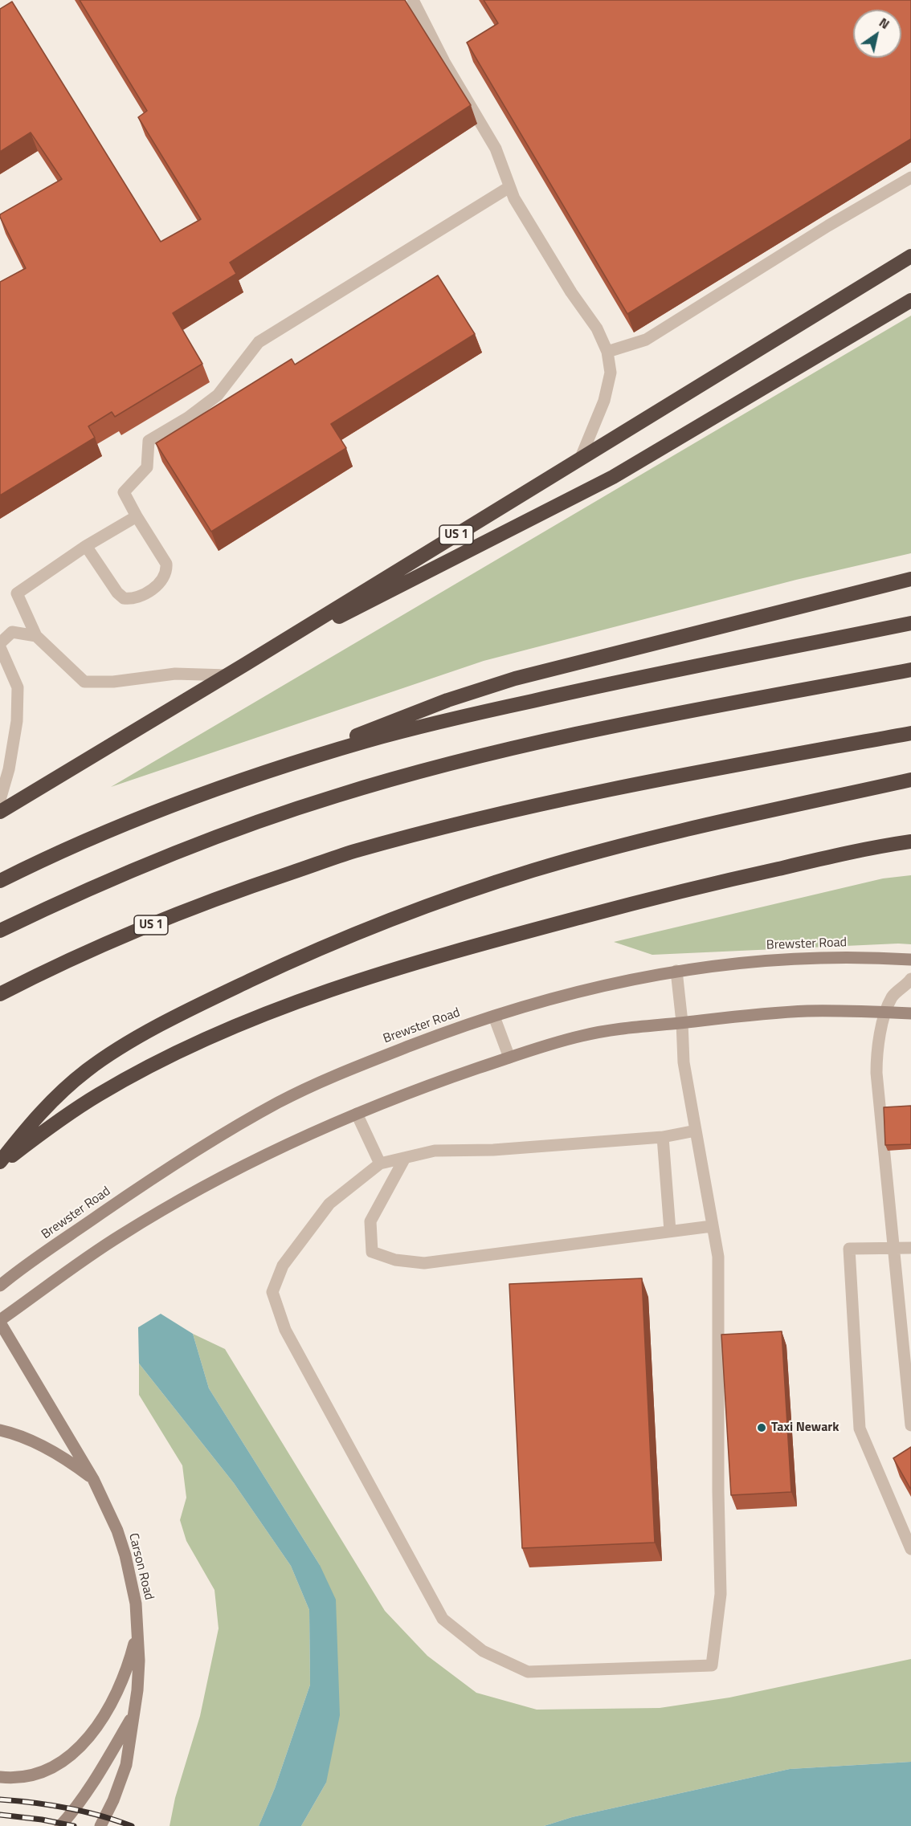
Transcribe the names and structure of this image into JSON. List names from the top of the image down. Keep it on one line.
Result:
{"streets":{"highway":["US 1"],"street":["Brewster Road","Carson Road"]},"places":["Taxi Newark"],"north":"top right"}
